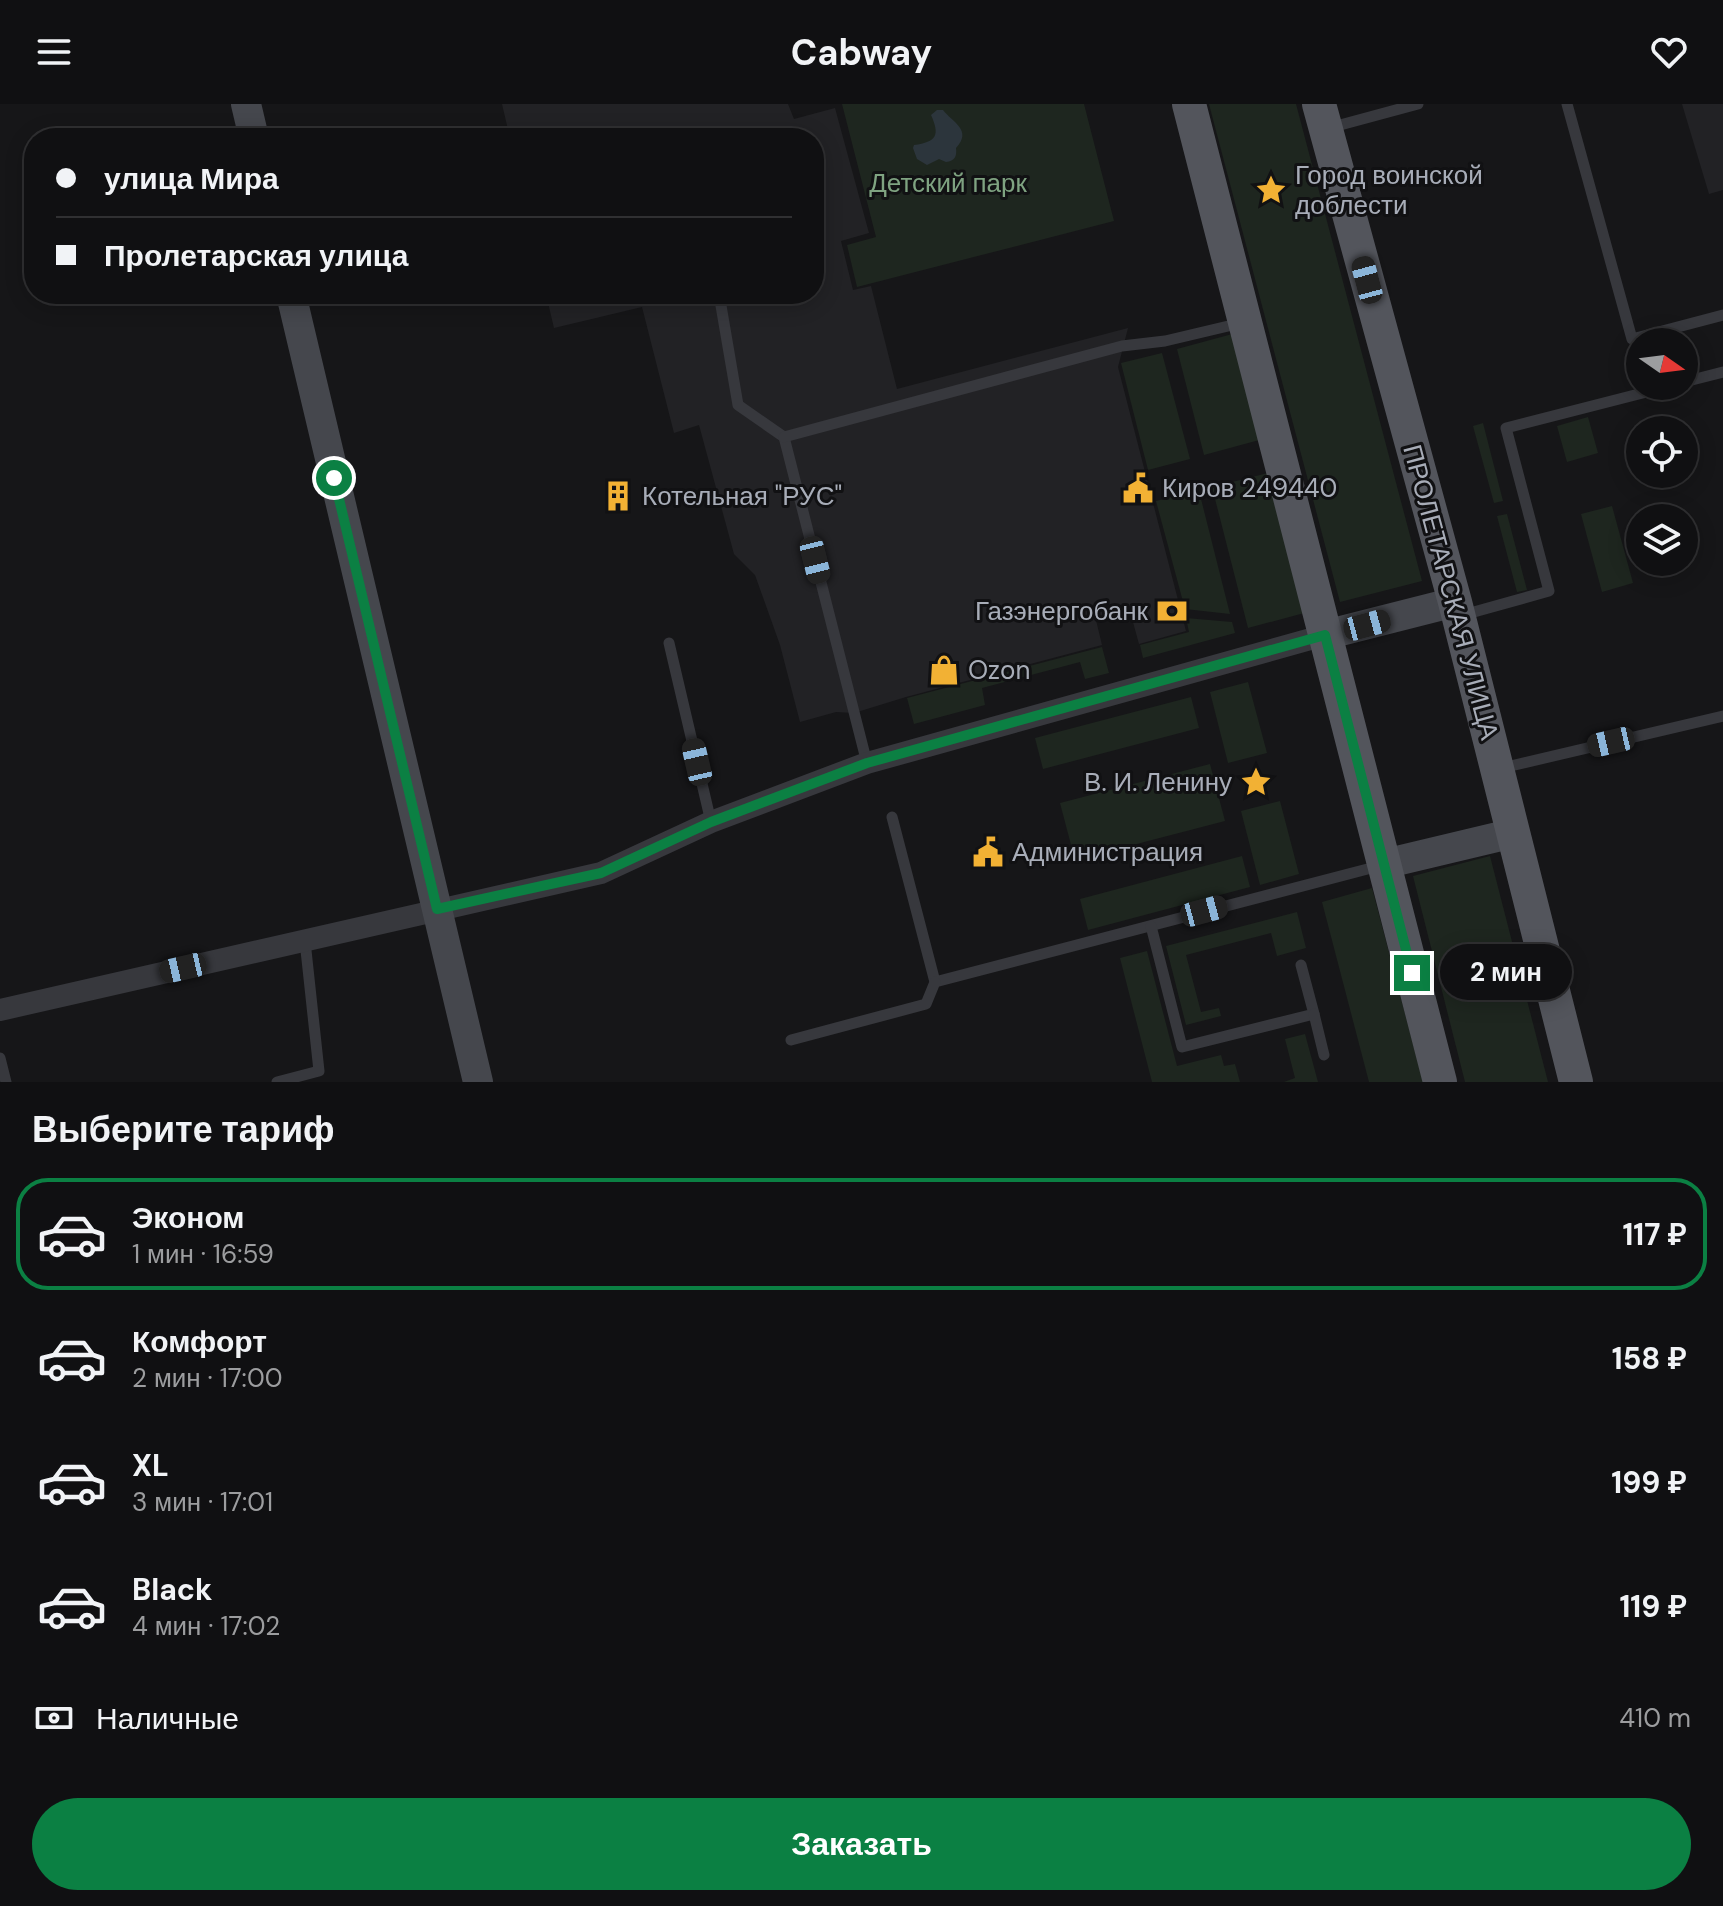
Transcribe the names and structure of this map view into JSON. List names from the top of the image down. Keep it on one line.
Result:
{"streets":{"main road":["ПРОЛЕТАРСКАЯ УЛИЦА"]},"parks":["Детский парк"],"places":{"place":["Город воинской доблести","В. И. Ленину"],"public building":["Киров 249440","Администрация"],"building":["Котельная \"РУС\""],"bank":["Газэнергобанк"],"shop":["Ozon"]},"north":"right","page":{"header":"Cabway","banner":["улица Мира","Пролетарская улица"],"bubble":"2 мин","heading":"Выберите тариф","list":[{"name":"Эконом","note":"1 мин · 16:59","value":"117 ₽"},{"name":"Комфорт","note":"2 мин · 17:00","value":"158 ₽"},{"name":"XL","note":"3 мин · 17:01","value":"199 ₽"},{"name":"Black","note":"4 мин · 17:02","value":"119 ₽"}],"pay":["Наличные","410 m"],"buttons":"Заказать"}}
